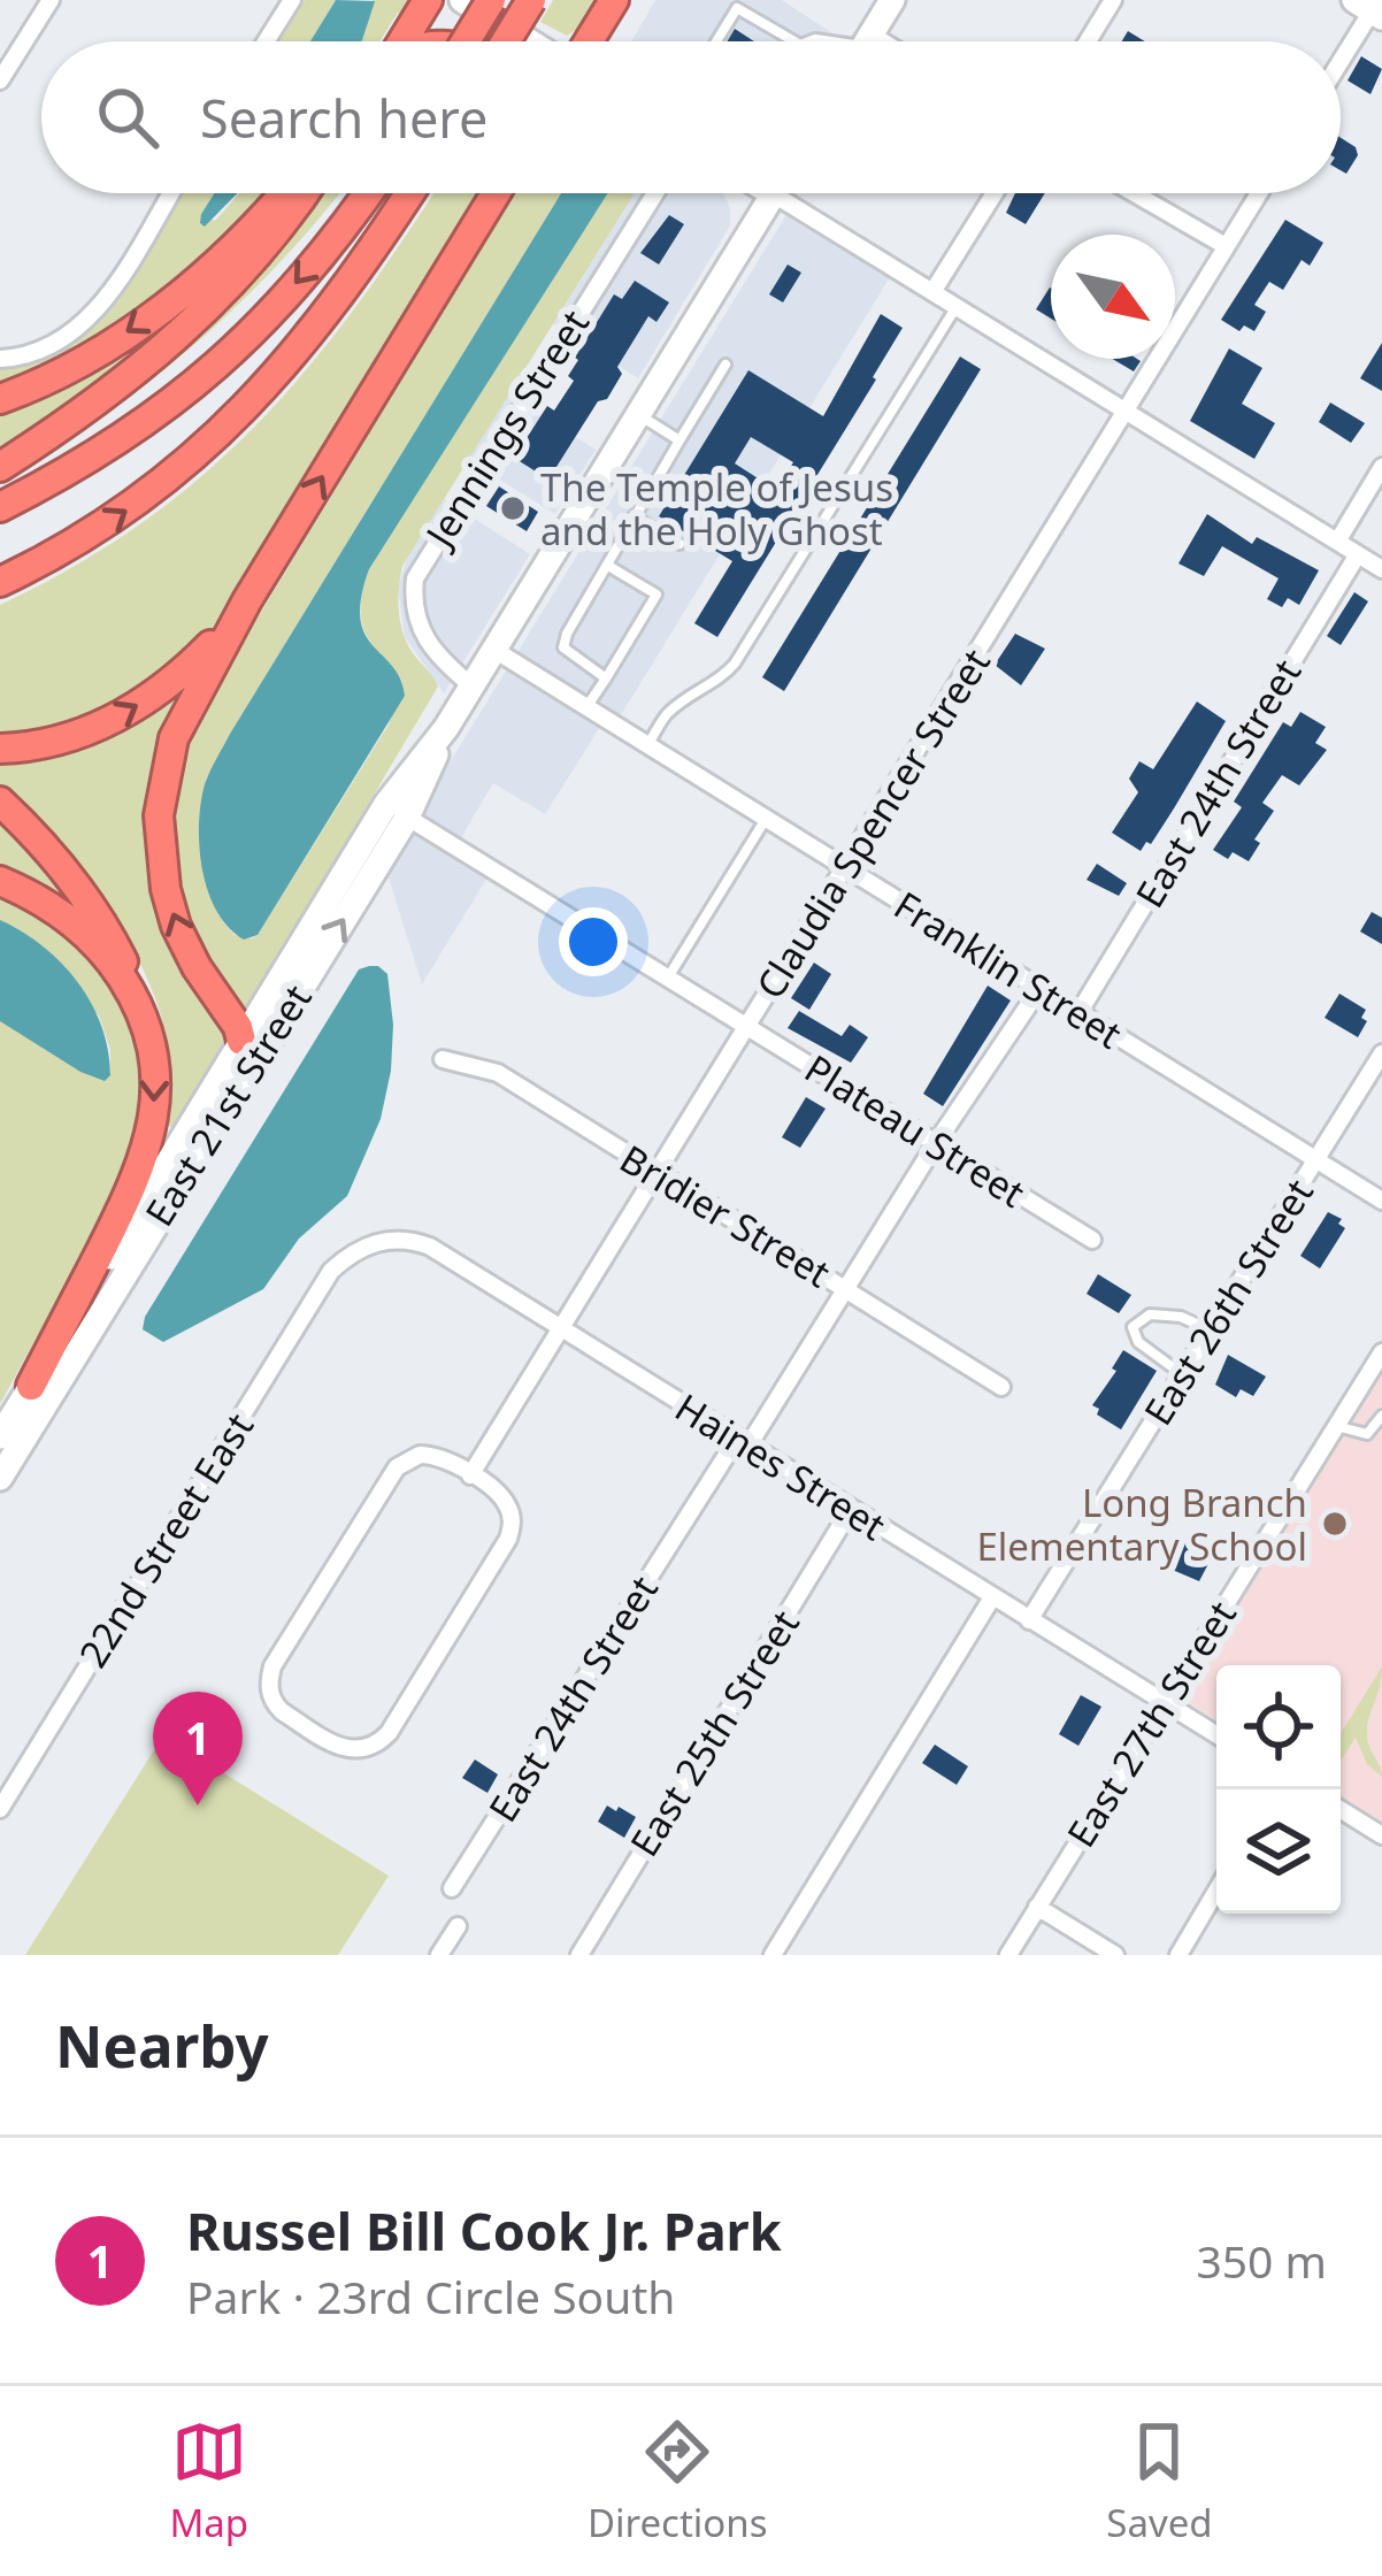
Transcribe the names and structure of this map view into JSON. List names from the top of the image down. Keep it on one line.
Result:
{"streets":{"main road":["East 21st Street"],"street":["Jennings Street","East 24th Street","Claudia Spencer Street","Franklin Street","Plateau Street","Bridier Street","East 26th Street","Haines Street","22nd Street East","East 27th Street","East 25th Street"]},"crossings":[["Jennings Street","East 21st Street"],["East 24th Street","Franklin Street"],["East 24th Street","Plateau Street"],["East 24th Street","Bridier Street"],["East 24th Street","Haines Street"],["Claudia Spencer Street","Franklin Street"],["Claudia Spencer Street","Plateau Street"],["Claudia Spencer Street","Bridier Street"],["Claudia Spencer Street","Haines Street"],["Franklin Street","East 21st Street"],["Franklin Street","East 26th Street"],["East 21st Street","Plateau Street"],["East 26th Street","Haines Street"],["Haines Street","22nd Street East"],["Haines Street","East 27th Street"],["Haines Street","East 25th Street"]],"places":["The Temple of Jesus and the Holy Ghost","Long Branch Elementary School"],"north":"bottom right","page":{"search":"Search here","pins":"1","heading":"Nearby","list":[{"mark":"1","name":"Russel Bill Cook Jr. Park","note":"Park · 23rd Circle South","value":"350 m"}],"nav":["Map","Directions","Saved"]}}
